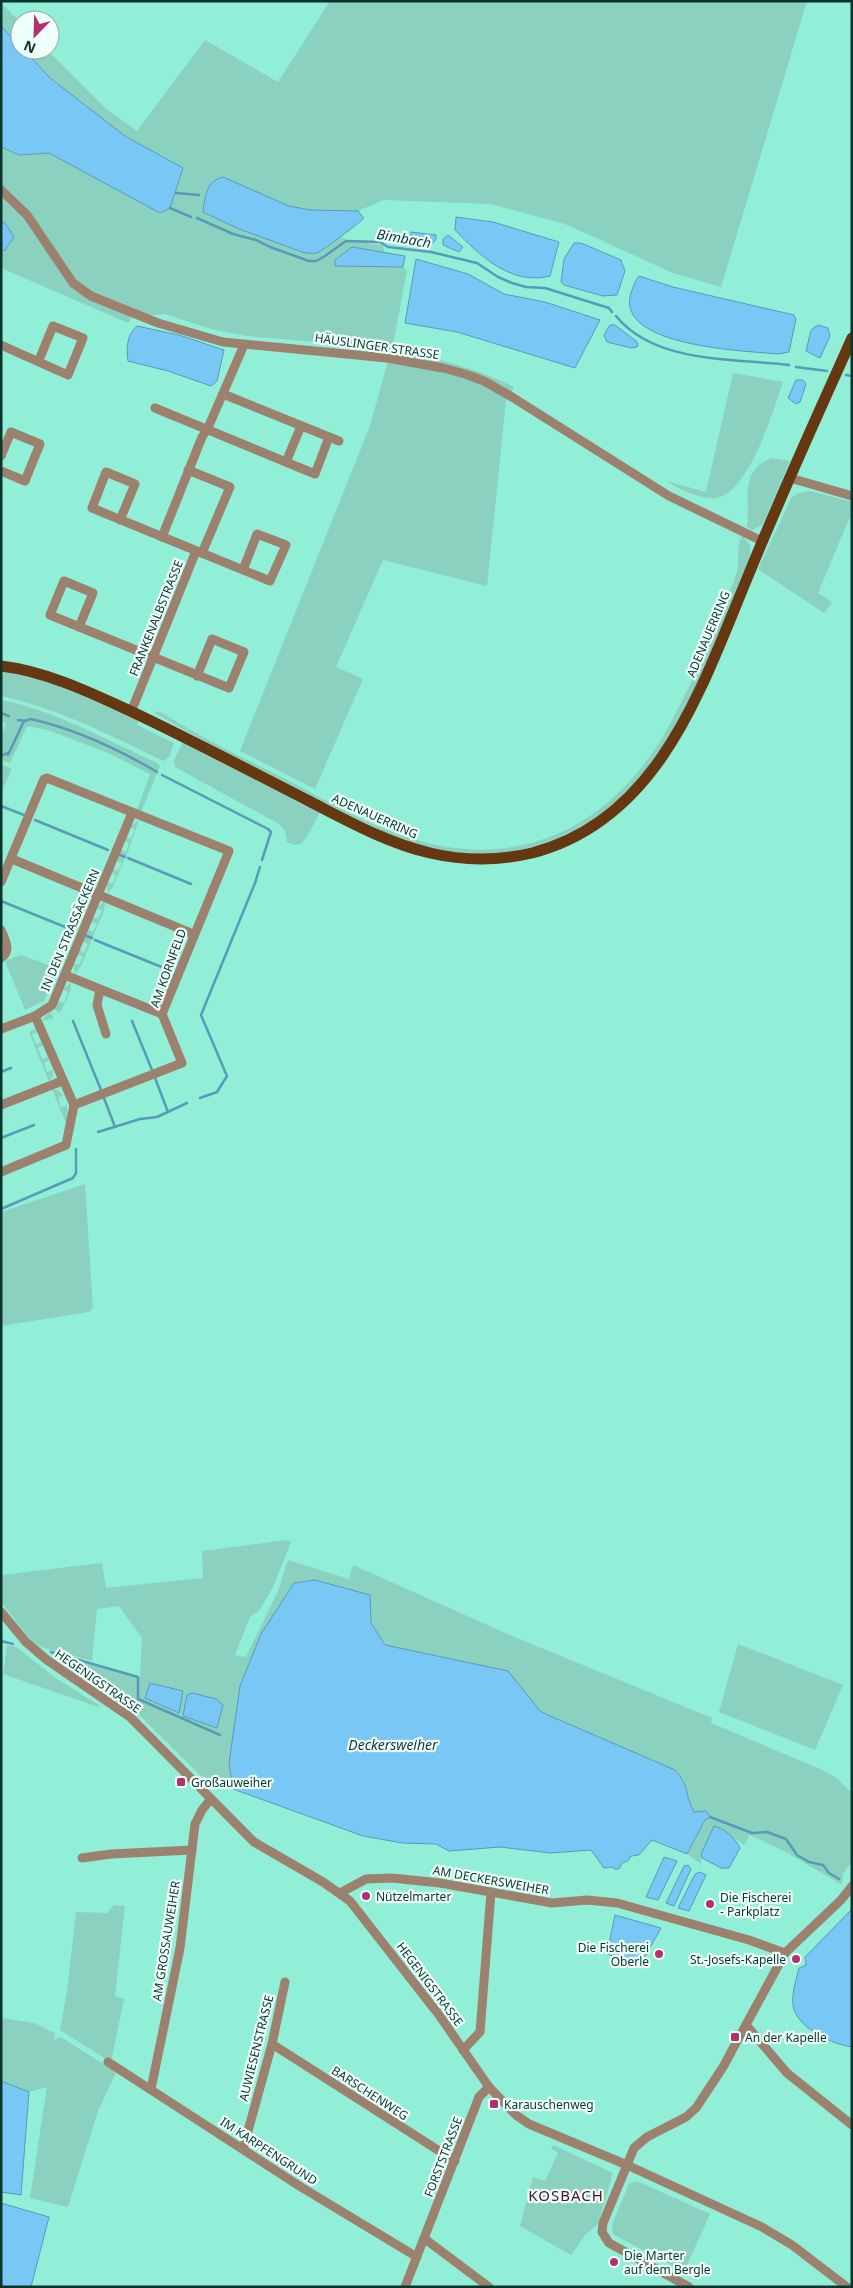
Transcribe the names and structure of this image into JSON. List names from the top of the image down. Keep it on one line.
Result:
{"streets":{"main road":["ADENAUERRING"],"street":["HÄUSLINGER STRASSE","FRANKENALBSTRASSE","IN DEN STRASSÄCKERN","AM KORNFELD","HEGENIGSTRASSE","AM DECKERSWEIHER","AM GROSSAUWEIHER","AUWIESENSTRASSE","BARSCHENWEG","IM KARPFENGRUND","FORSTSTRASSE"]},"crossings":[["HÄUSLINGER STRASSE","ADENAUERRING"],["FRANKENALBSTRASSE","ADENAUERRING"],["IN DEN STRASSÄCKERN","AM KORNFELD"],["HEGENIGSTRASSE","AM DECKERSWEIHER"],["HEGENIGSTRASSE","AM GROSSAUWEIHER"],["HEGENIGSTRASSE","FORSTSTRASSE"],["AM GROSSAUWEIHER","IM KARPFENGRUND"],["AUWIESENSTRASSE","BARSCHENWEG"],["AUWIESENSTRASSE","IM KARPFENGRUND"],["BARSCHENWEG","FORSTSTRASSE"],["IM KARPFENGRUND","FORSTSTRASSE"]],"districts":["KOSBACH"],"water":["Bimbach","Deckersweiher"],"places":{"transit":["Großauweiher","An der Kapelle","Karauschenweg"],"other":["Nützelmarter","Die Fischerei - Parkplatz","Die Fischerei Oberle","St.-Josefs-Kapelle","Die Marter auf dem Bergle"]},"north":"bottom left"}
